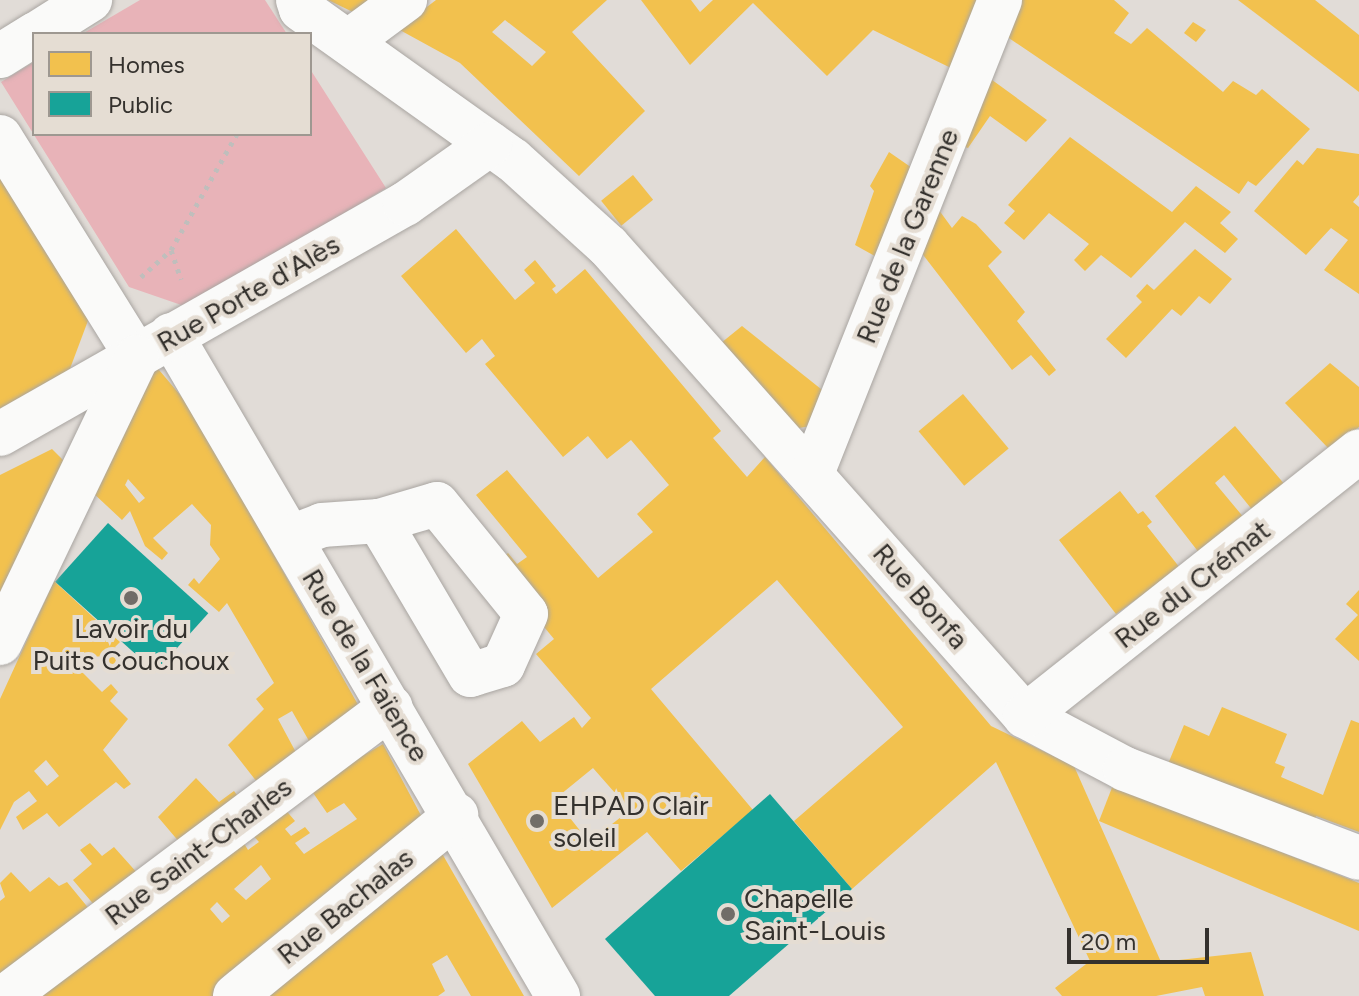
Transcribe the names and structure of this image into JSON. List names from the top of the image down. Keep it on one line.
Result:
{"streets":{"street":["Rue de la Garenne","Rue Porte d'Alès","Rue du Crémat","Rue Bonfa","Rue de la Faïence","Rue Saint-Charles","Rue Bachalas"]},"crossings":[["Rue de la Garenne","Rue Bonfa"],["Rue Porte d'Alès","Rue Bonfa"],["Rue Porte d'Alès","Rue de la Faïence"],["Rue du Crémat","Rue Bonfa"],["Rue de la Faïence","Rue Saint-Charles"],["Rue de la Faïence","Rue Bachalas"]],"places":["Lavoir du Puits Couchoux","EHPAD Clair soleil","Chapelle Saint-Louis"],"legend":["Homes","Public"],"scale_bar":"20 m"}
